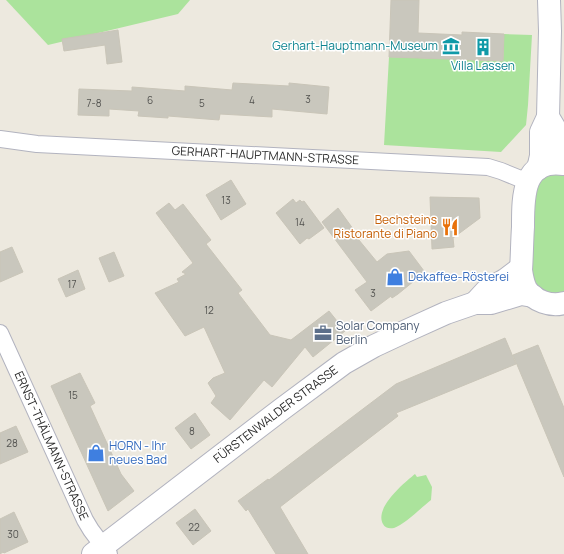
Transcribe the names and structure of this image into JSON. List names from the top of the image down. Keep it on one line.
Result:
{"streets":{"main road":["FÜRSTENWALDER STRASSE"],"street":["GERHART-HAUPTMANN-STRASSE","ERNST-THÄLMANN-STRASSE"]},"crossings":[["FÜRSTENWALDER STRASSE","ERNST-THÄLMANN-STRASSE"]],"places":{"museum":["Gerhart-Hauptmann-Museum"],"building":["Villa Lassen"],"restaurant":["Bechsteins Ristorante di Piano"],"shop":["Dekaffee-Rösterei","HORN - Ihr neues Bad"],"office":["Solar Company Berlin"]},"house_numbers":["3","6","4","7-8","5","13","14","17","3","12","15","8","28","22","30"]}
